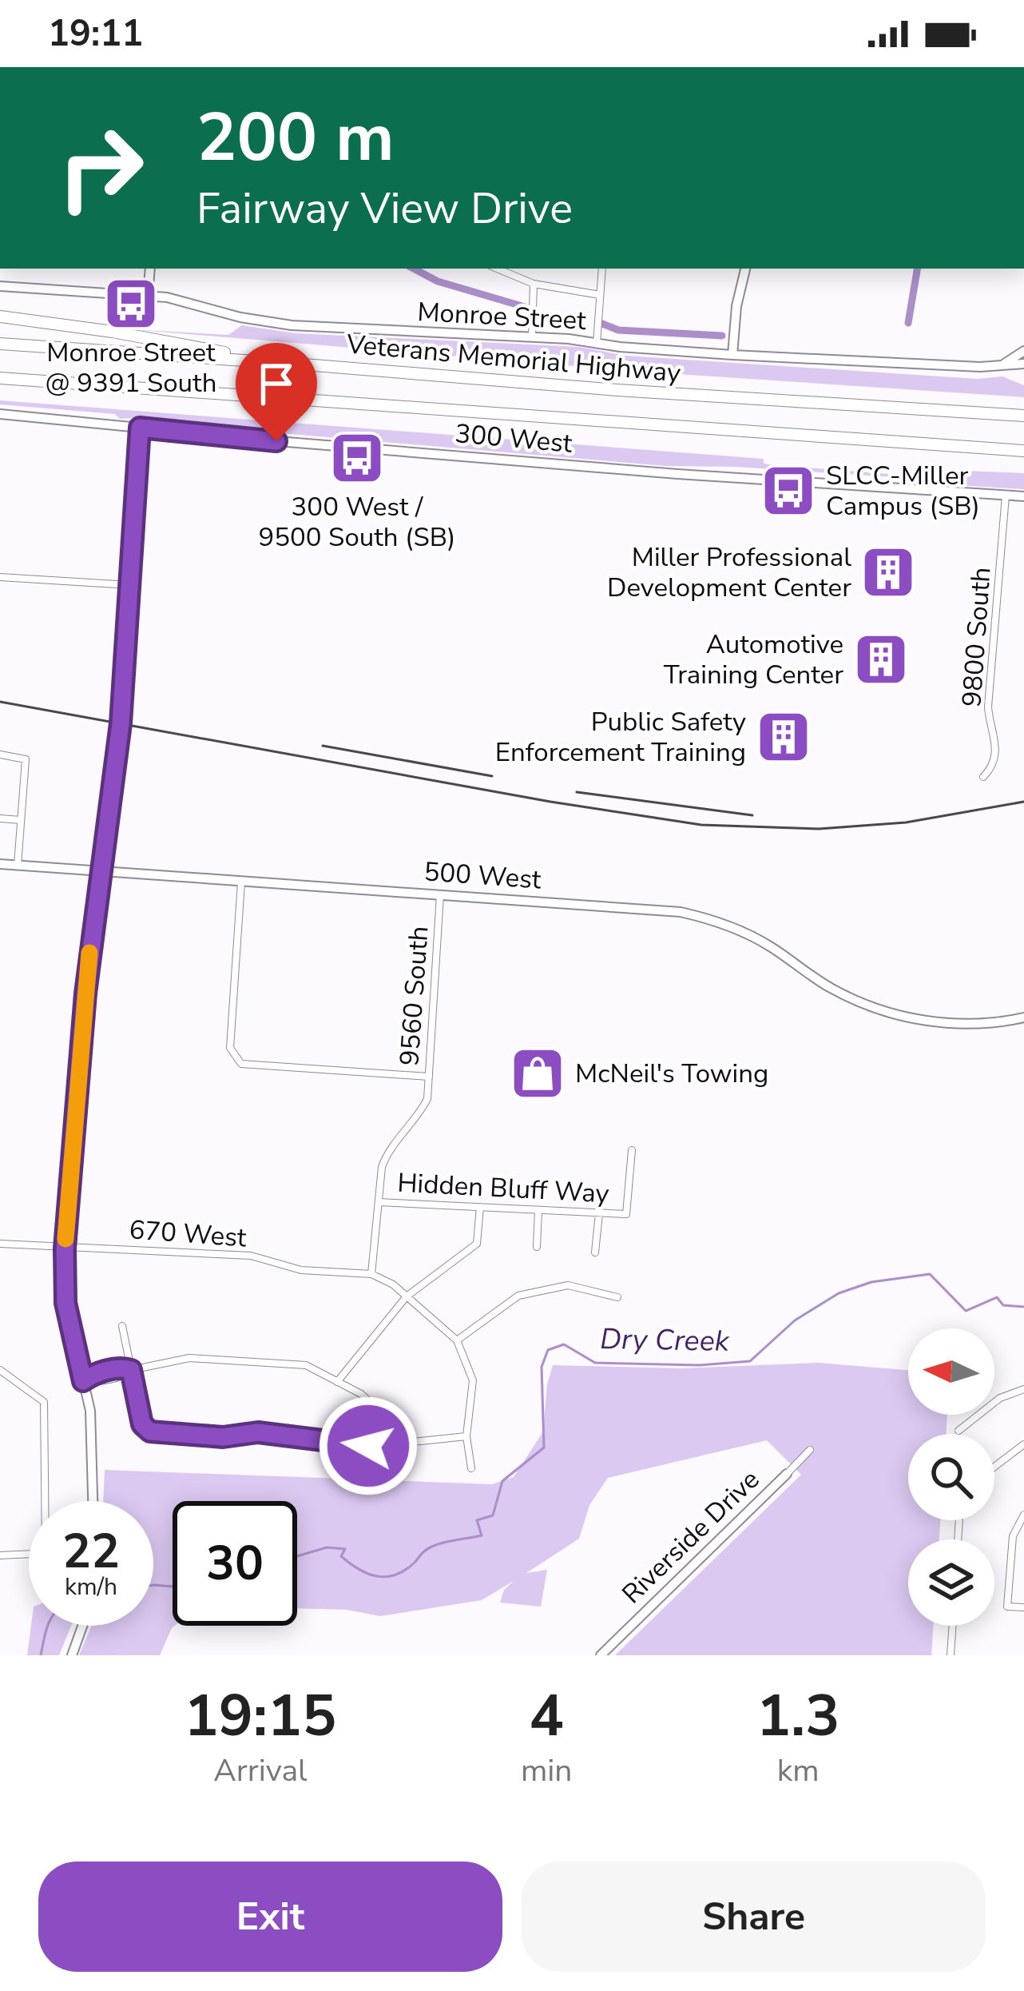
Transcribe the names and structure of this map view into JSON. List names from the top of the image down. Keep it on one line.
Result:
{"streets":{"highway":["Veterans Memorial Highway"],"street":["Monroe Street","300 West","9800 South","500 West","9560 South","Hidden Bluff Way","670 West","Riverside Drive"]},"crossings":[["300 West","9800 South"],["500 West","9560 South"],["9560 South","Hidden Bluff Way"]],"water":["Dry Creek"],"places":{"bus stop":["Monroe Street @ 9391 South","300 West / 9500 South (SB)","SLCC-Miller Campus (SB)"],"building":["Miller Professional Development Center","Automotive Training Center","Public Safety Enforcement Training"],"shop":["McNeil's Towing"]},"north":"left","page":{"status":"19:11","turn":["200 m","Fairway View Drive"],"speed":"22 km/h","limit":"30","eta":["19:15","Arrival","4","min","1.3","km"],"buttons":["Exit","Share"]}}
